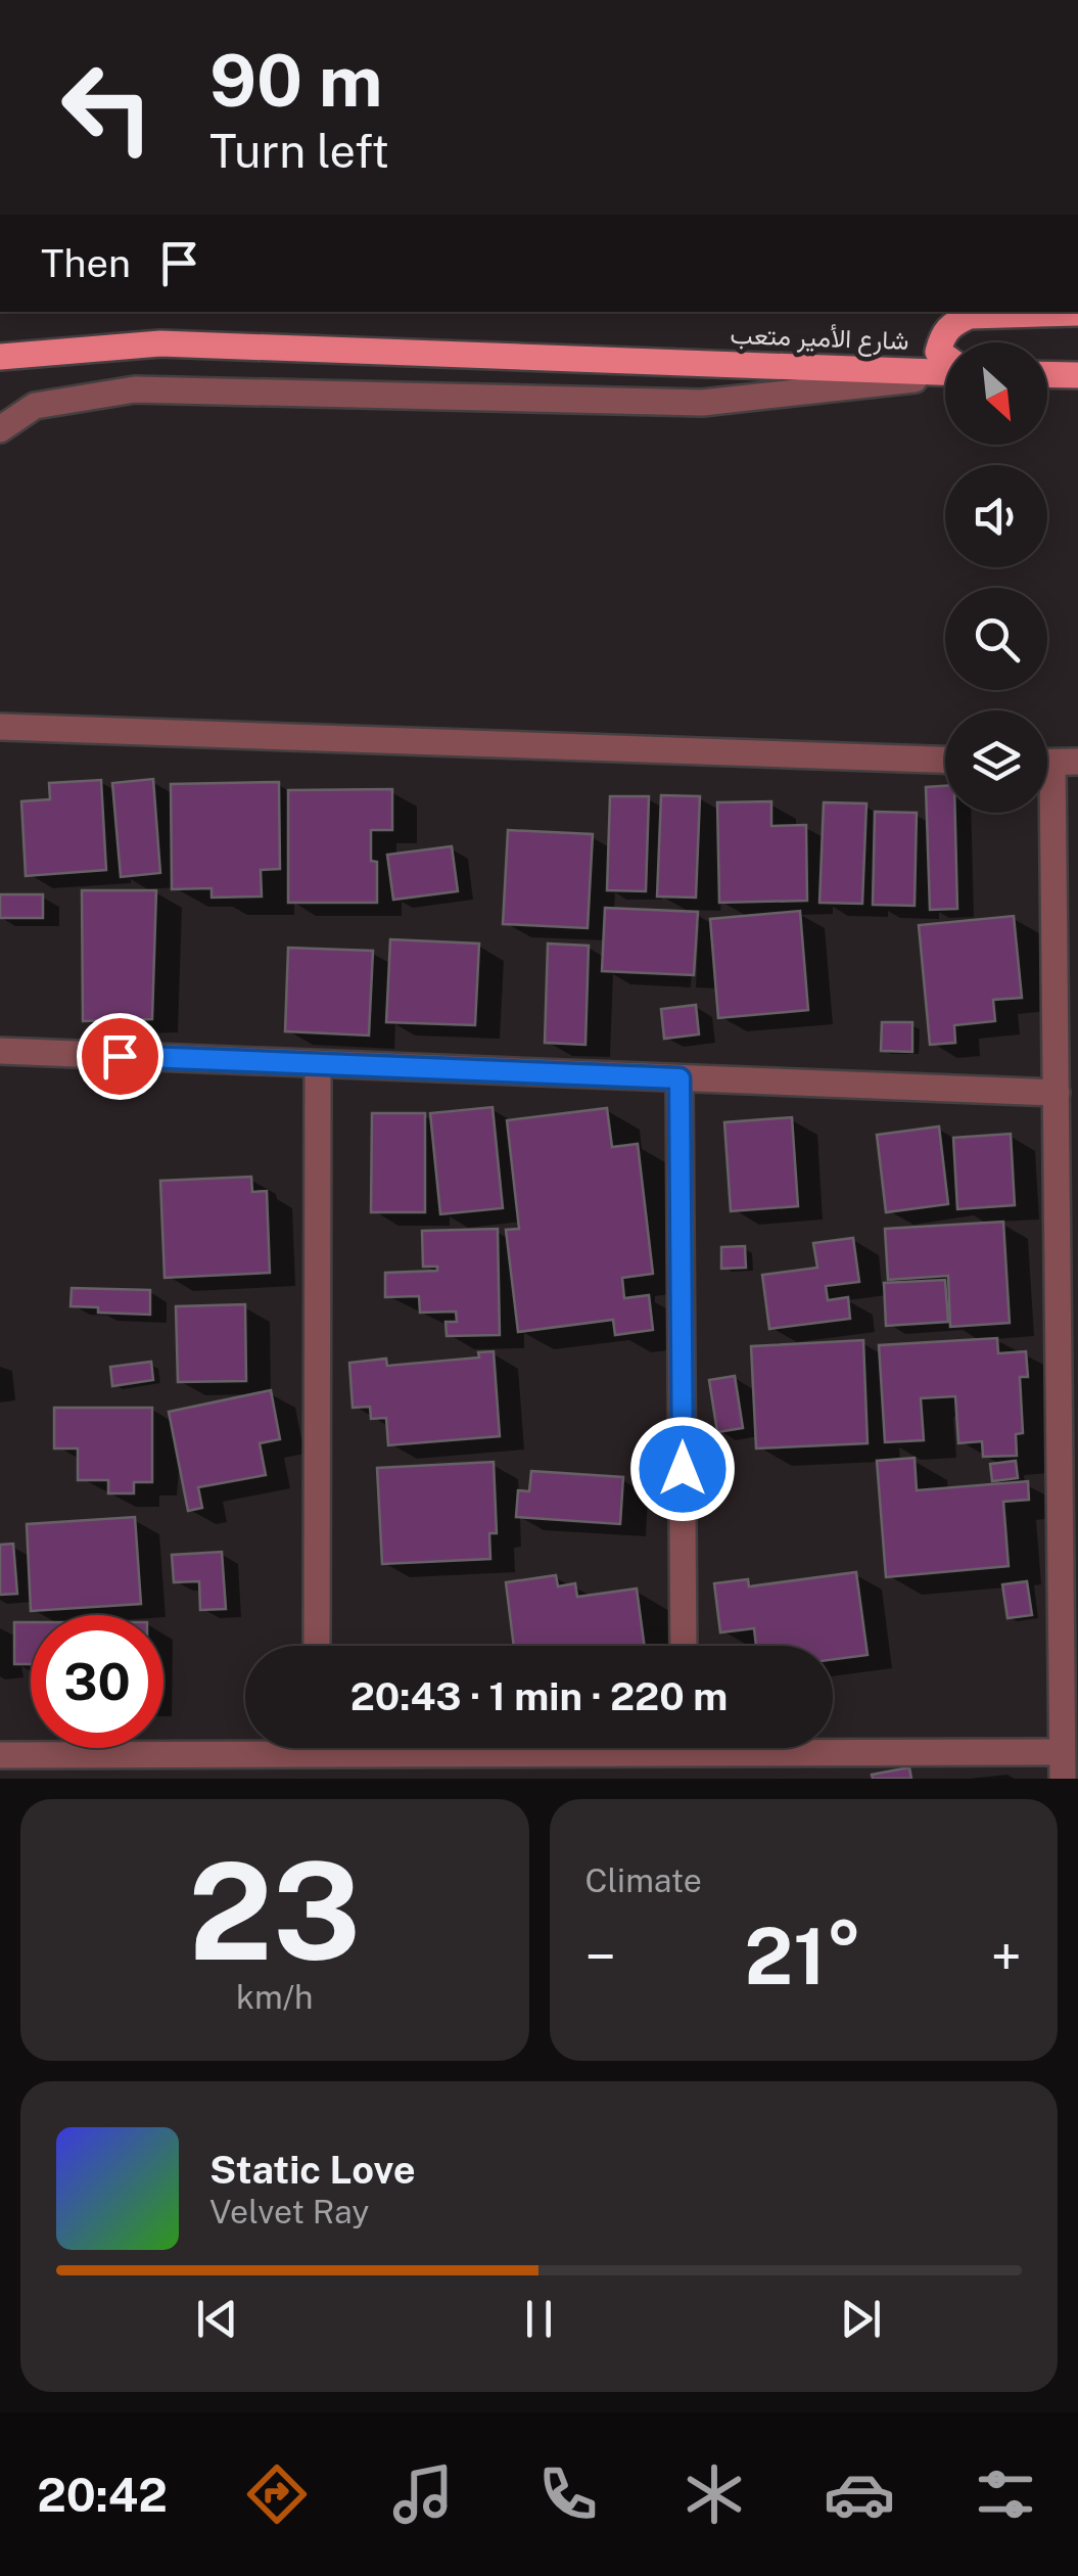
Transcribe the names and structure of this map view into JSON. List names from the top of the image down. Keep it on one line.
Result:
{"streets":{"main road":["شارع الأمير متعب"]},"north":"bottom right","page":{"turn":["90 m","Turn left"],"then":"Then","limit":"30","trip":"20:43 · 1 min · 220 m","tile":[["23","km/h"],"Climate"],"heat":["−","21°","+"],"song":["Static Love","Velvet Ray"],"tabs":"20:42"}}
